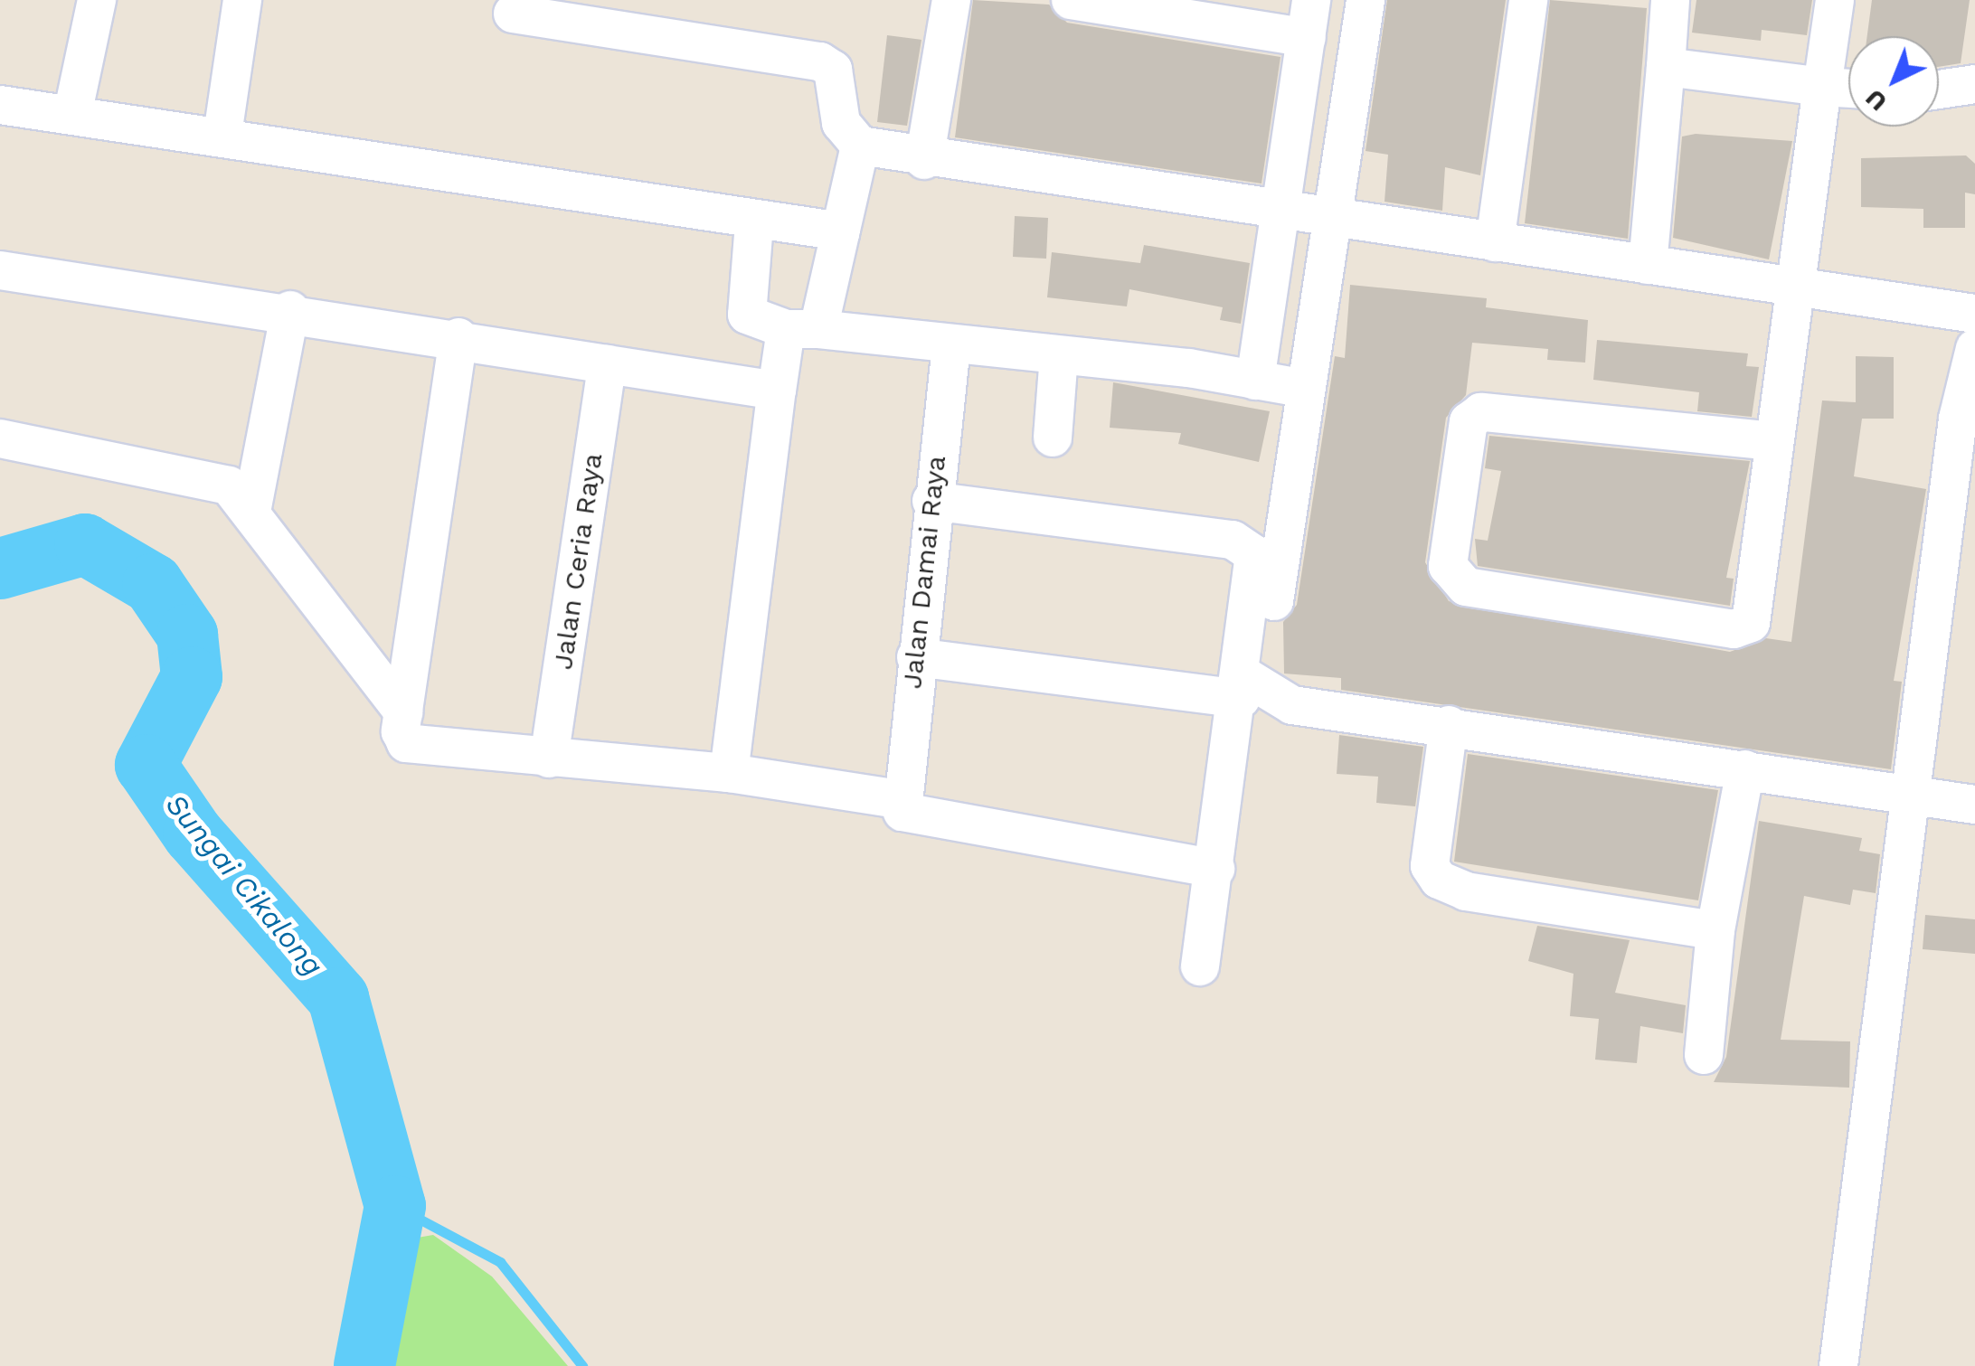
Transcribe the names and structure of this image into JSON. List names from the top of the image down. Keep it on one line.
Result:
{"streets":{"street":["Jalan Ceria Raya","Jalan Damai Raya"]},"water":["Sungai Cikalong"],"north":"bottom left"}
